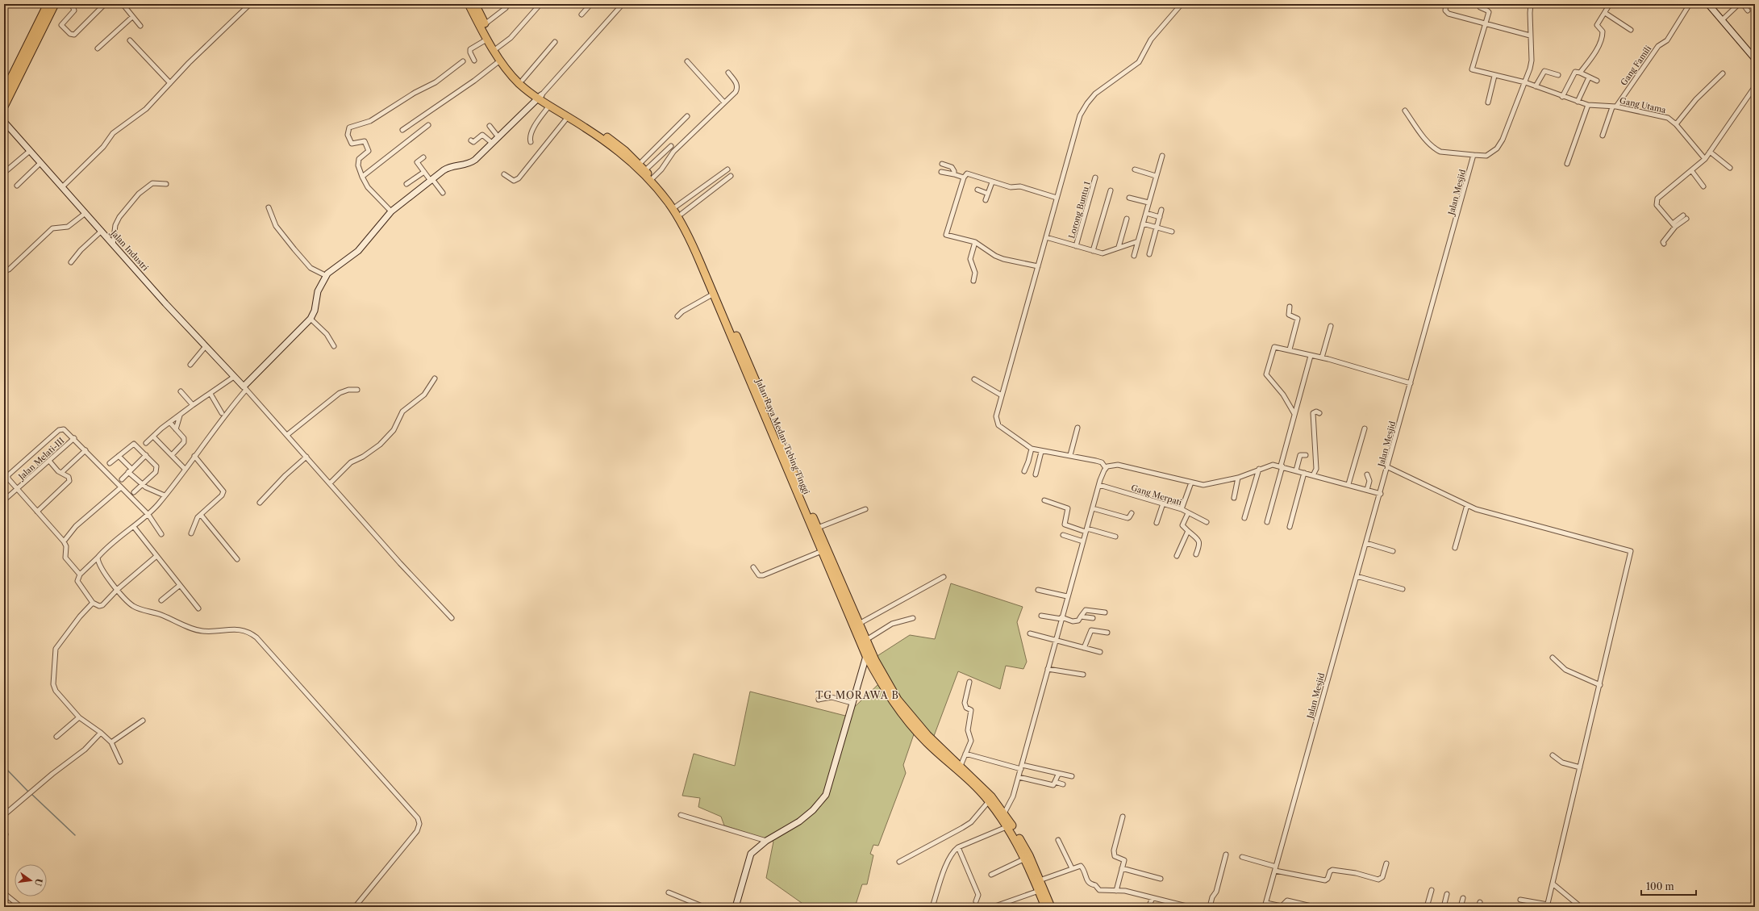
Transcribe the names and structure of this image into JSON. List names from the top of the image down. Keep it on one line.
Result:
{"streets":{"highway":["Jalan Raya Medan-Tebing Tinggi"],"street":["Gang Famili","Gang Utama","Jalan Mesjid","Lorong Buntu 1","Jalan Industri","Jalan Melati-III","Gang Merpati"]},"crossings":[["Gang Famili","Gang Utama"]],"districts":["TG MORAWA B"],"scale_bar":"100 m","north":"right"}
